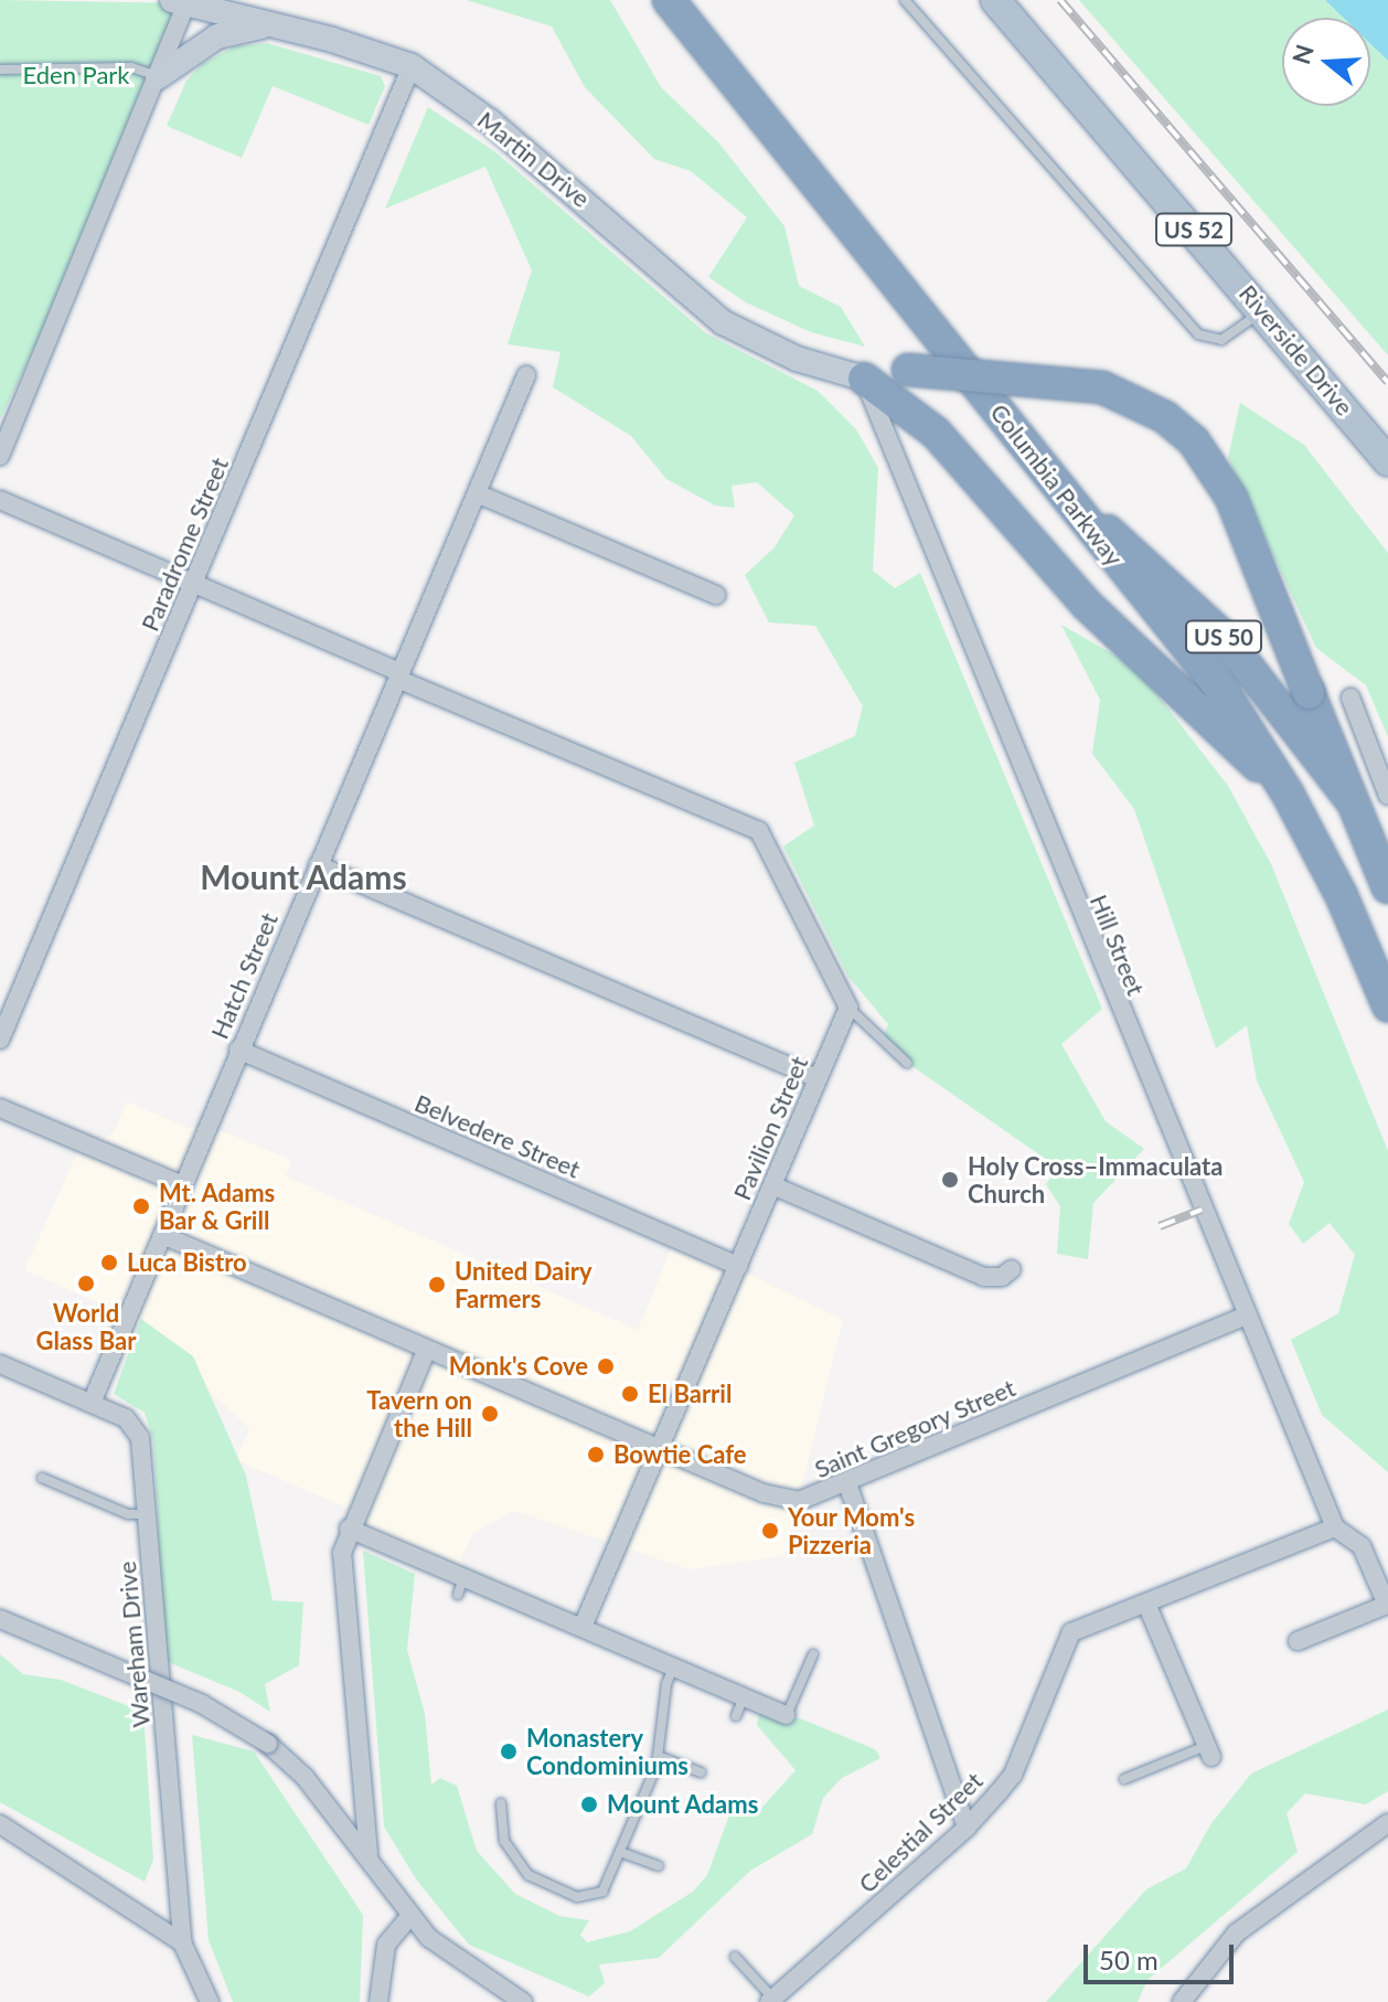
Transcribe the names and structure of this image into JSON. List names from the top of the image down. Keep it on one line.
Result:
{"streets":{"highway":["Columbia Parkway","US 50"],"main road":["US 52","Riverside Drive"],"street":["Martin Drive","Paradrome Street","Hill Street","Hatch Street","Pavilion Street","Belvedere Street","Saint Gregory Street","Wareham Drive","Celestial Street"]},"crossings":[["Martin Drive","Paradrome Street"],["Martin Drive","Hill Street"],["Columbia Parkway","US 50"],["Hill Street","Saint Gregory Street"],["Hill Street","Celestial Street"],["Hatch Street","Belvedere Street"],["Hatch Street","Saint Gregory Street"],["Hatch Street","Wareham Drive"],["Pavilion Street","Belvedere Street"],["Pavilion Street","Saint Gregory Street"]],"districts":["Mount Adams"],"parks":["Eden Park"],"places":["Holy Cross–Immaculata Church","Mt. Adams Bar & Grill","Luca Bistro","World Glass Bar","United Dairy Farmers","Monk's Cove","El Barril","Tavern on the Hill","Bowtie Cafe","Your Mom's Pizzeria","Monastery Condominiums","Mount Adams"],"scale_bar":"50 m","north":"left"}
